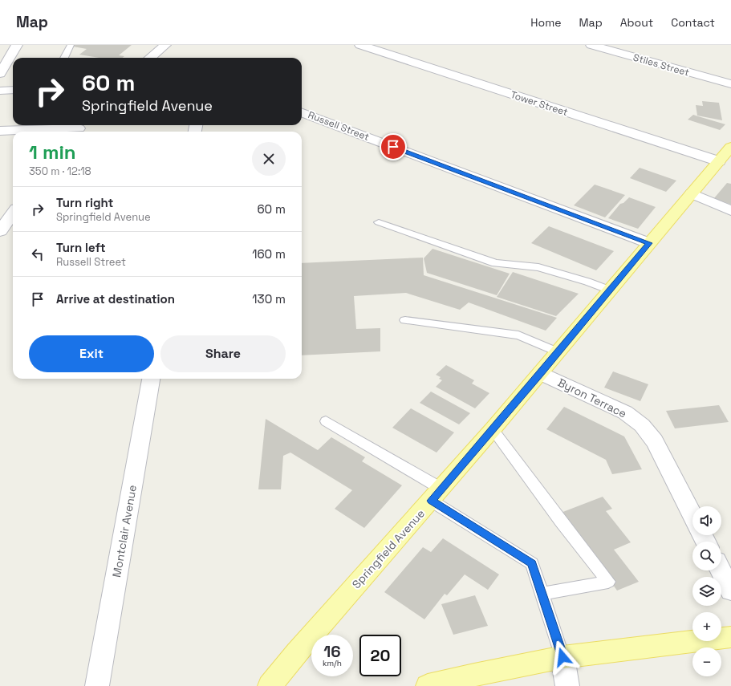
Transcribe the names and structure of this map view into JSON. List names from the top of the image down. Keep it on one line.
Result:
{"streets":{"main road":["Springfield Avenue"],"street":["Stiles Street","Tower Street","Russell Street","Byron Terrace","Montclair Avenue"]},"crossings":[["Tower Street","Springfield Avenue"],["Russell Street","Springfield Avenue"],["Byron Terrace","Springfield Avenue"]],"page":{"header":"Map","nav":["Home","Map","About","Contact"],"turn":["60 m","Springfield Avenue"],"heading":["1 min","350 m · 12:18"],"list":[{"name":"Turn right","note":"Springfield Avenue","value":"60 m"},{"name":"Turn left","note":"Russell Street","value":"160 m"},{"name":"Arrive at destination","value":"130 m"}],"buttons":["Exit","Share"],"map_buttons":["+","−"],"speed":"16 km/h","limit":"20"}}
